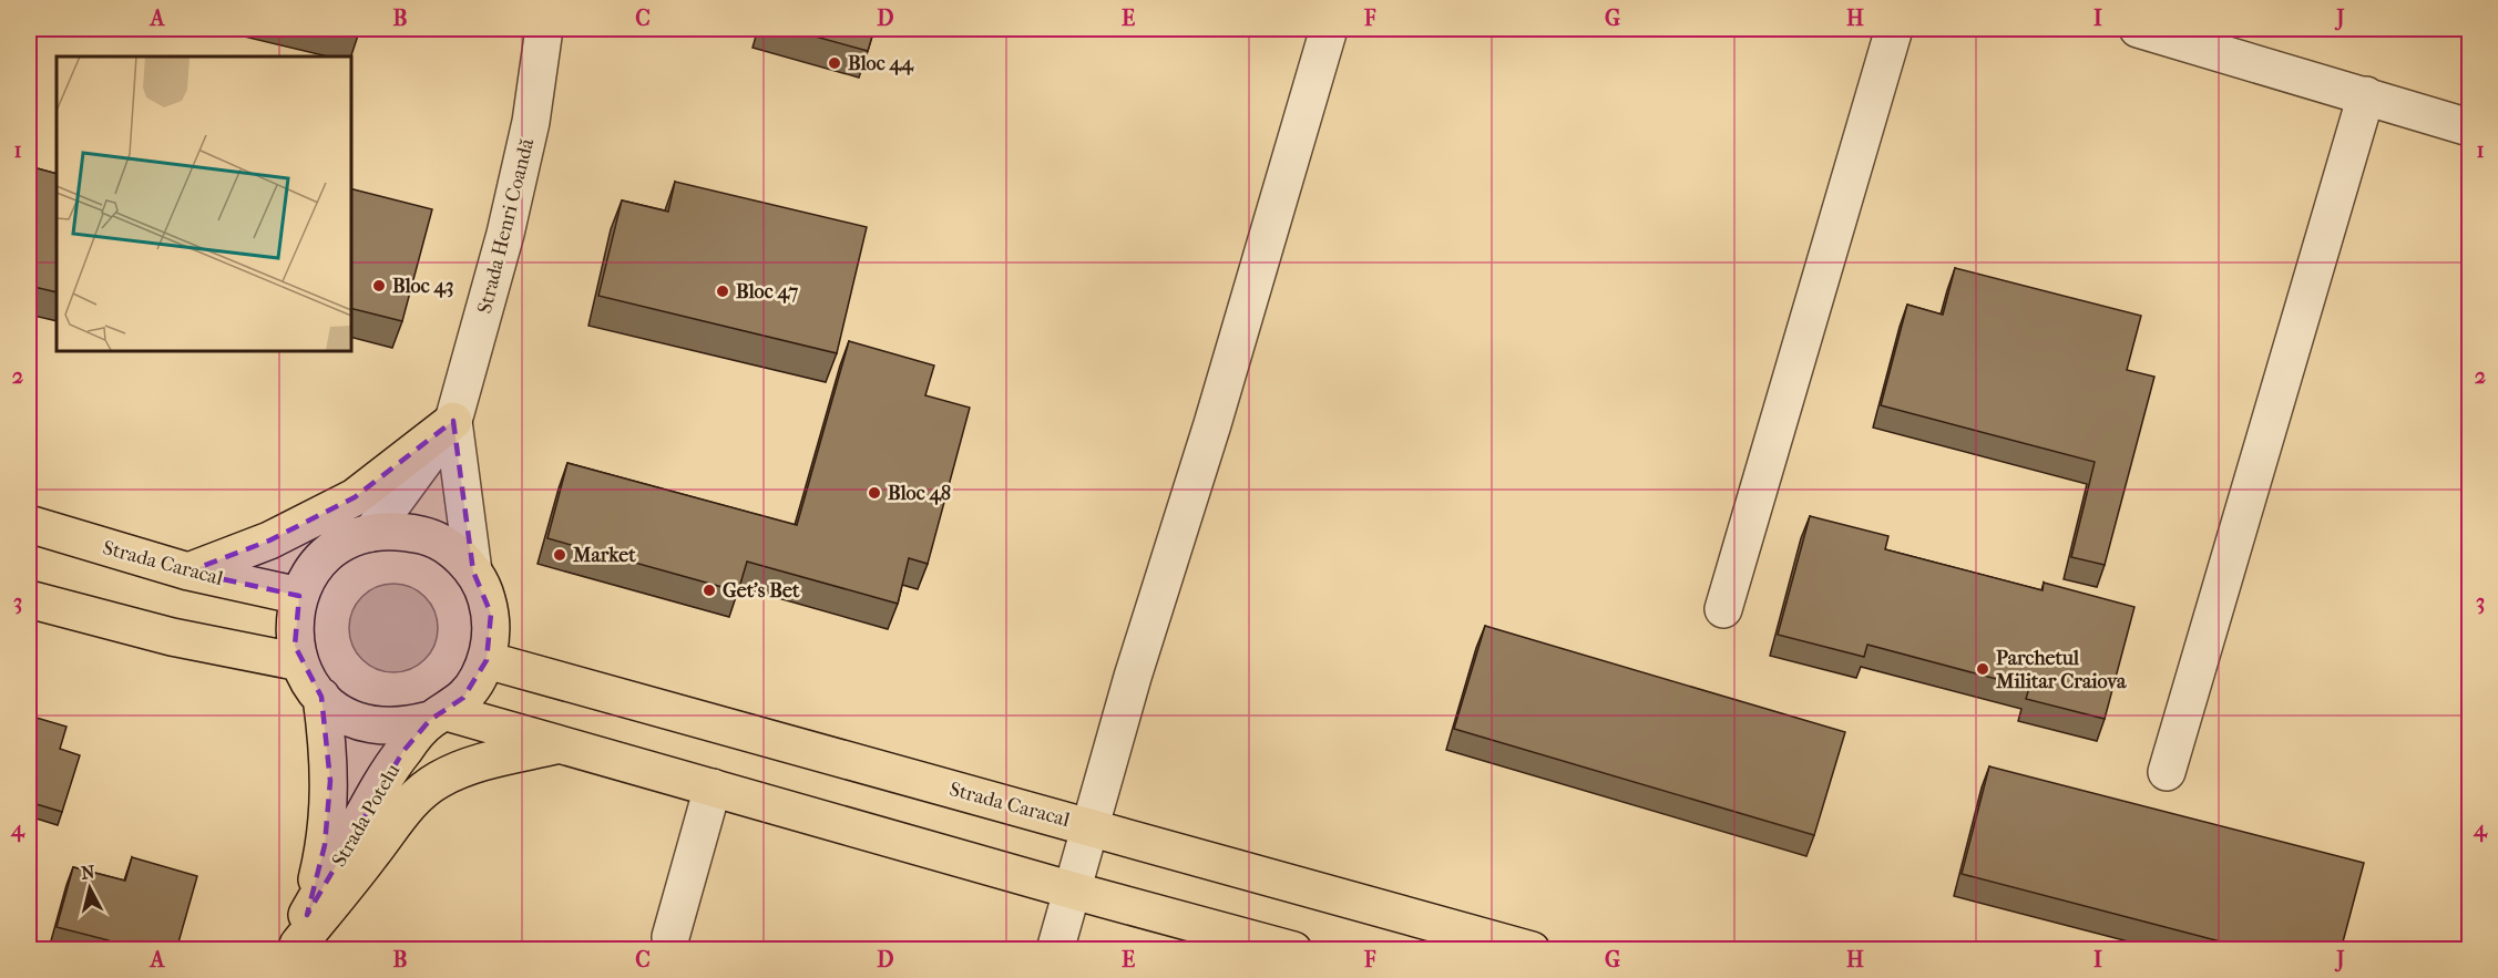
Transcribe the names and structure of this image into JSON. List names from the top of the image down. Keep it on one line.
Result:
{"streets":{"main road":["Strada Caracal","Strada Potelu"],"street":["Strada Henri Coandă"]},"crossings":[["Strada Henri Coandă","Strada Caracal"],["Strada Henri Coandă","Strada Potelu"],["Strada Caracal","Strada Potelu"]],"places":["Bloc 44","Bloc 43","Bloc 47","Bloc 48","Market","Get's Bet","Parchetul Militar Craiova"],"north":"top","grid":{"columns":["A","B","C","D","E","F","G","H","I","J"],"rows":["1","2","3","4"]}}
